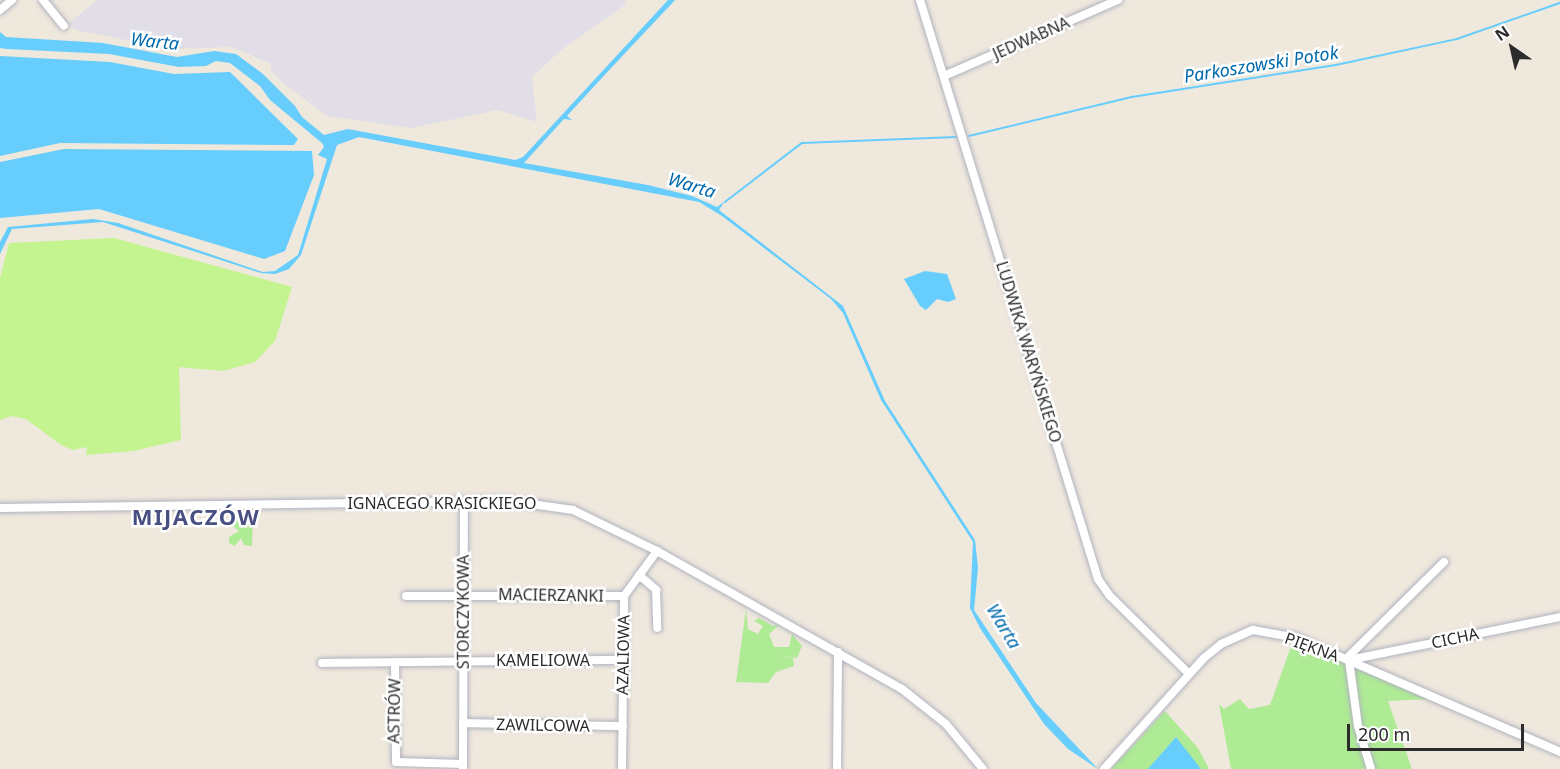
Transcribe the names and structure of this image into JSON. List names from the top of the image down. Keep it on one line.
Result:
{"streets":{"street":["JEDWABNA","LUDWIKA WARYŃSKIEGO","IGNACEGO KRASICKIEGO","MACIERZANKI","STORCZYKOWA","CICHA","PIĘKNA","AZALIOWA","KAMELIOWA","ASTRÓW","ZAWILCOWA"]},"crossings":[["JEDWABNA","LUDWIKA WARYŃSKIEGO"],["LUDWIKA WARYŃSKIEGO","PIĘKNA"],["IGNACEGO KRASICKIEGO","STORCZYKOWA"],["IGNACEGO KRASICKIEGO","AZALIOWA"],["MACIERZANKI","STORCZYKOWA"],["MACIERZANKI","AZALIOWA"],["STORCZYKOWA","KAMELIOWA"],["STORCZYKOWA","ASTRÓW"],["STORCZYKOWA","ZAWILCOWA"],["CICHA","PIĘKNA"],["AZALIOWA","KAMELIOWA"],["AZALIOWA","ZAWILCOWA"],["KAMELIOWA","ASTRÓW"]],"districts":["MIJACZÓW"],"water":["Warta","Parkoszowski Potok"],"scale_bar":"200 m","north":"top left"}
